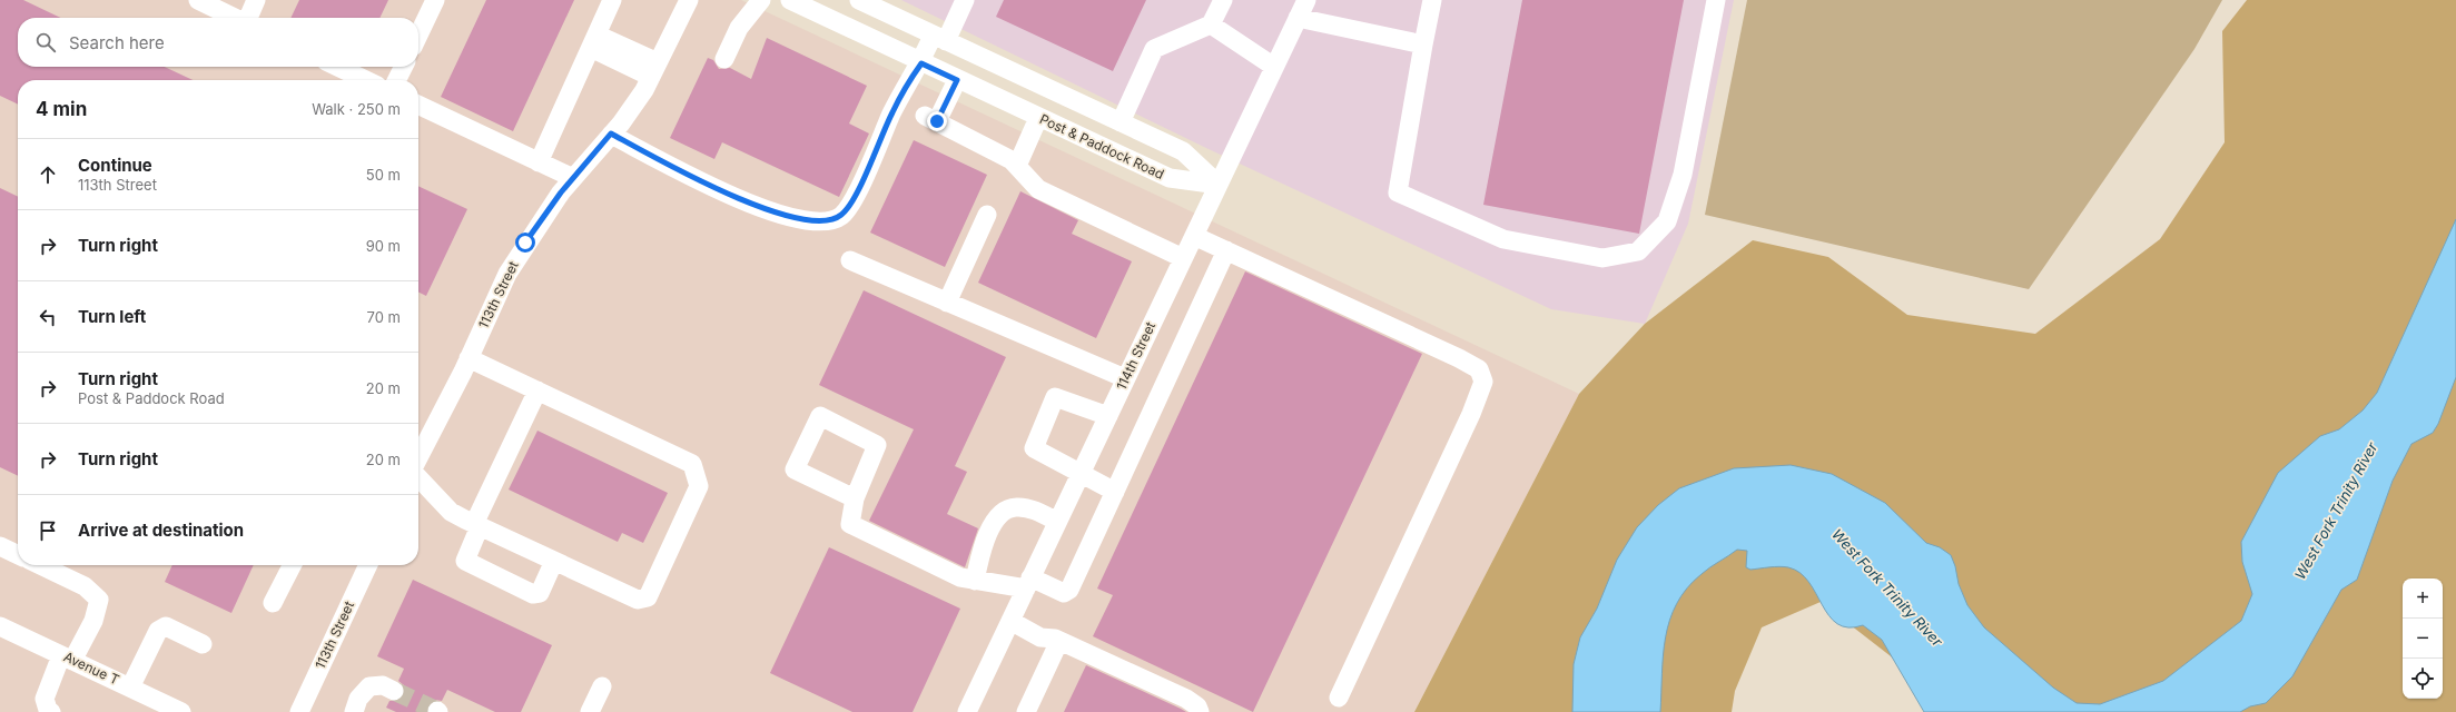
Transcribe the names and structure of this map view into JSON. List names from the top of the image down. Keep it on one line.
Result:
{"streets":{"street":["Post & Paddock Road","113th Street","114th Street","Avenue T"]},"crossings":[["Post & Paddock Road","114th Street"]],"water":["West Fork Trinity River"],"page":{"search":"Search here","heading":["4 min","Walk · 250 m"],"list":[["Continue","113th Street","50 m"],["Turn right","90 m"],["Turn left","70 m"],["Turn right","Post & Paddock Road","20 m"],["Turn right","20 m"],"Arrive at destination"],"map_buttons":["+","−"]}}
